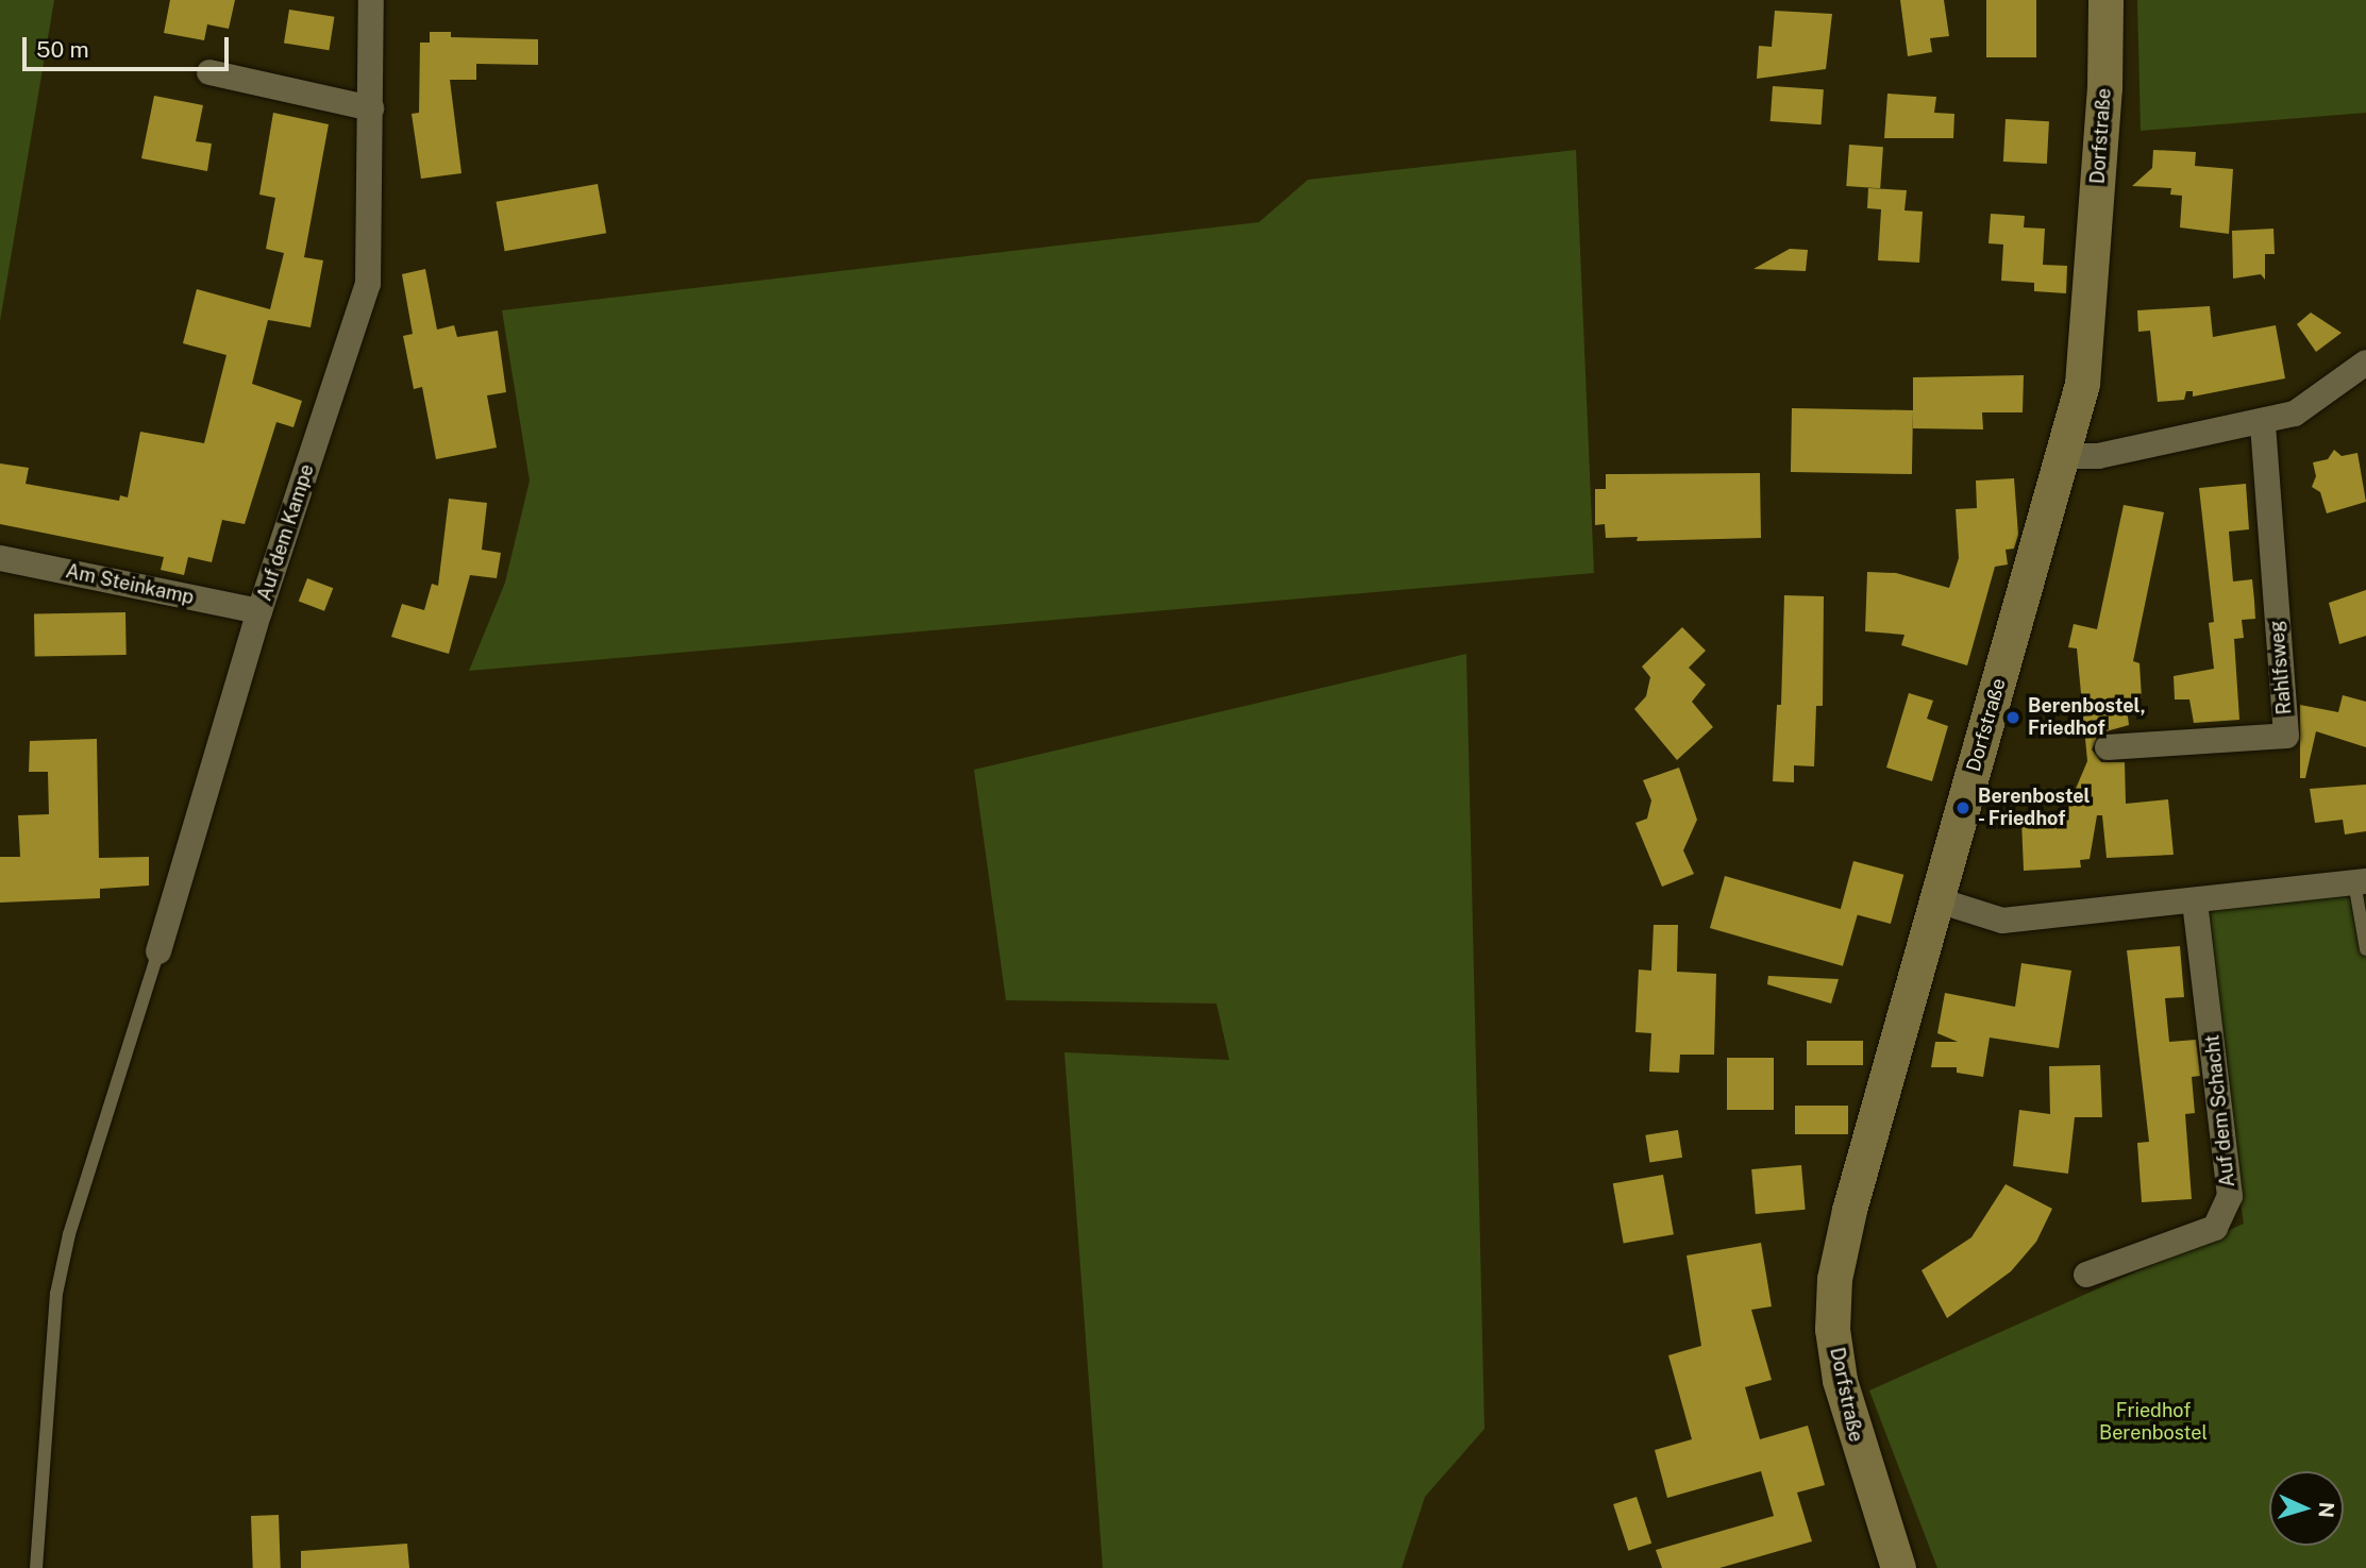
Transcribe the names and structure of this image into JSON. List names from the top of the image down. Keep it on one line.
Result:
{"streets":{"street":["Dorfstraße","Auf dem Kampe","Am Steinkamp","Rahlfsweg","Auf dem Schacht"]},"crossings":[["Auf dem Kampe","Am Steinkamp"]],"parks":["Friedhof Berenbostel"],"places":["Berenbostel, Friedhof","Berenbostel - Friedhof"],"scale_bar":"50 m","north":"right"}
